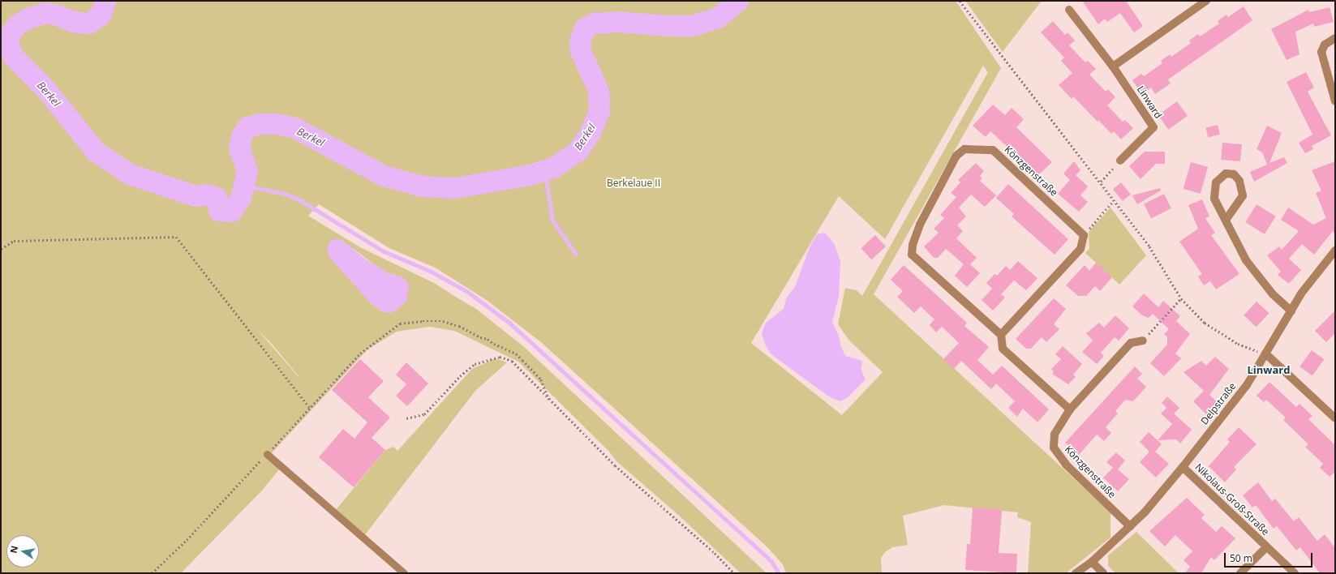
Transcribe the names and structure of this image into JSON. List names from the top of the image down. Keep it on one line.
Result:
{"streets":{"street":["Linward","Könzgenstraße","Delpstraße","Nikolaus-Groß-Straße"]},"crossings":[["Könzgenstraße","Delpstraße"],["Delpstraße","Nikolaus-Groß-Straße"]],"districts":["Linward"],"water":["Berkel"],"parks":["Berkelaue II"],"scale_bar":"50 m","north":"left"}
